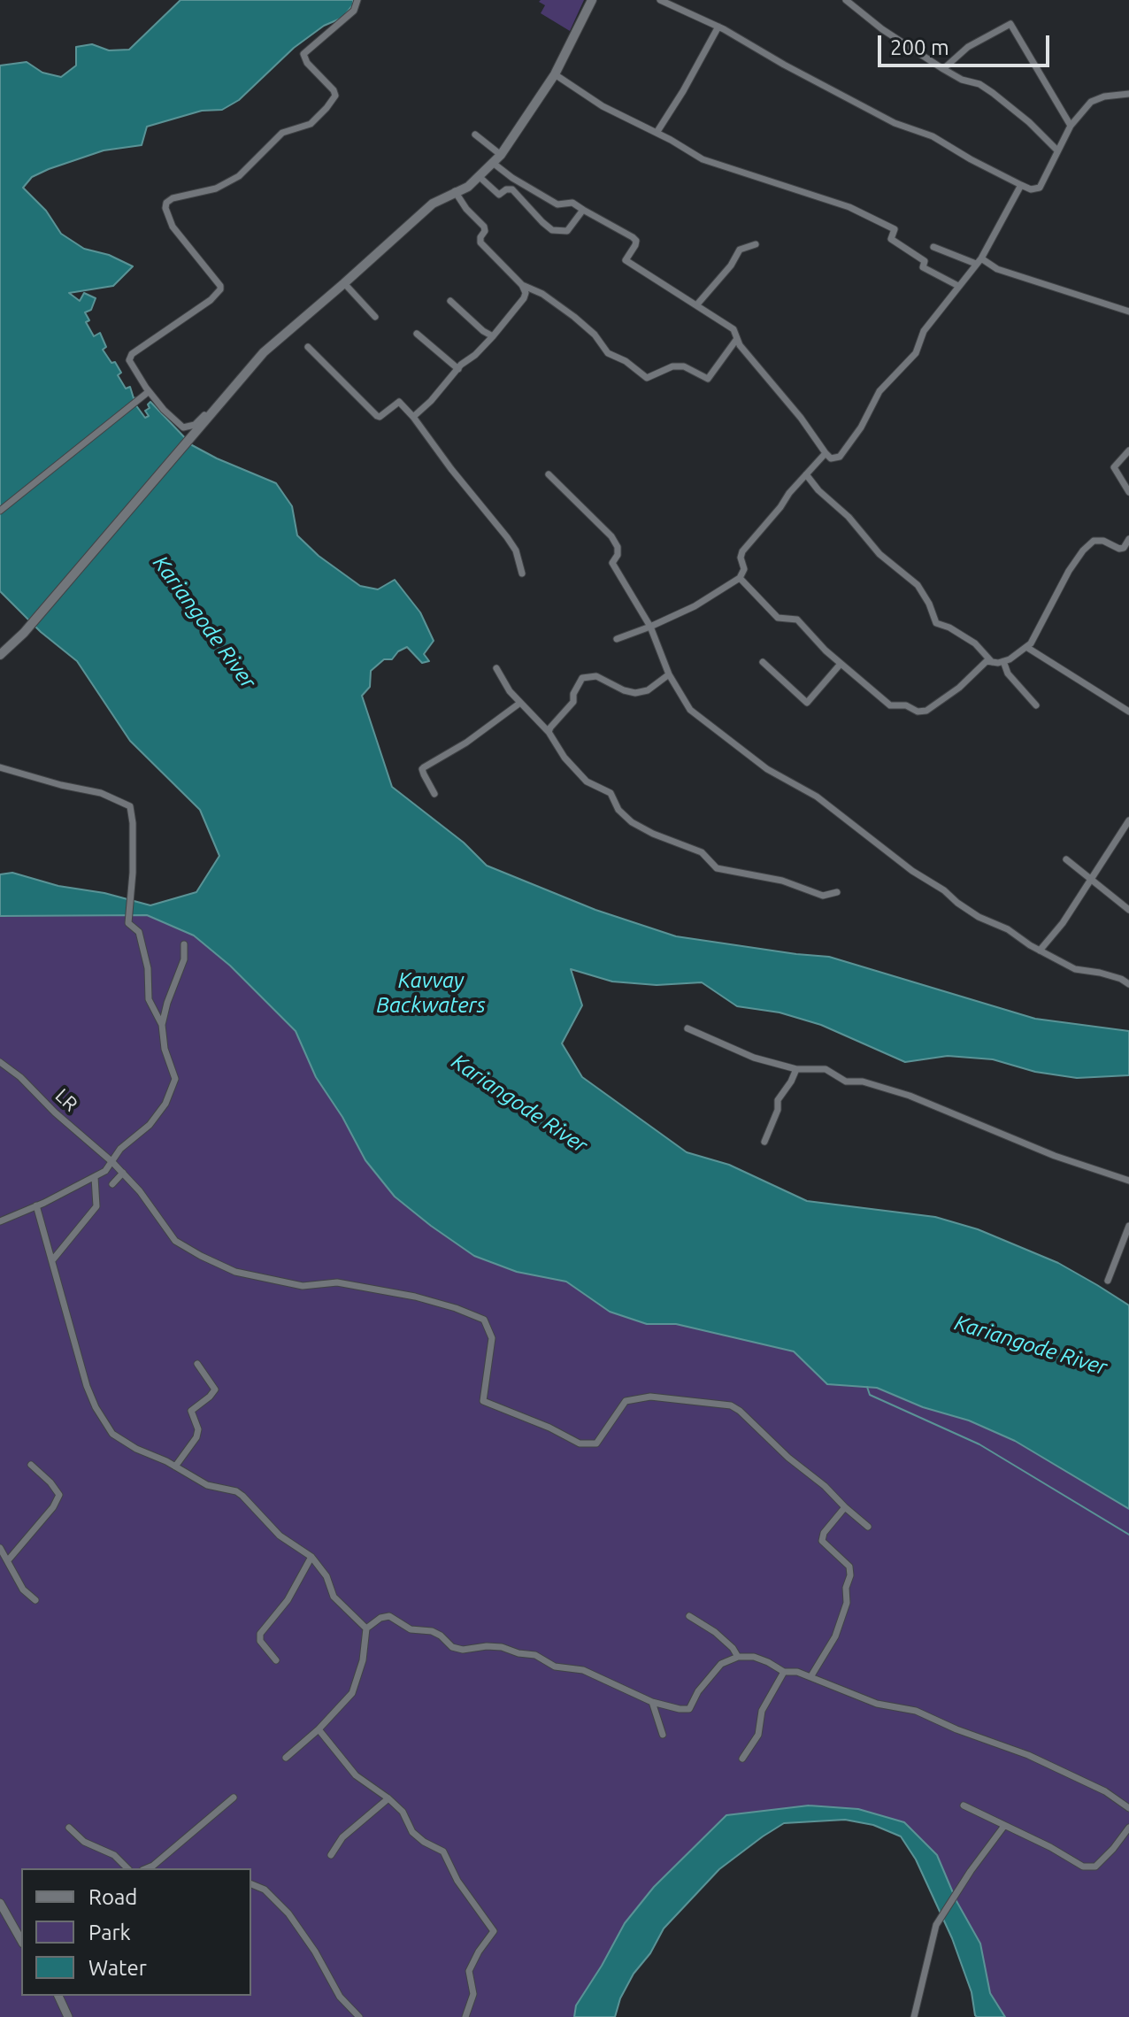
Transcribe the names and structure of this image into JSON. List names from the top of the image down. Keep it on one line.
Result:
{"streets":{"street":["LR"]},"water":["Kariangode River","Kavvay Backwaters"],"legend":["Road","Park","Water"],"scale_bar":"200 m"}
